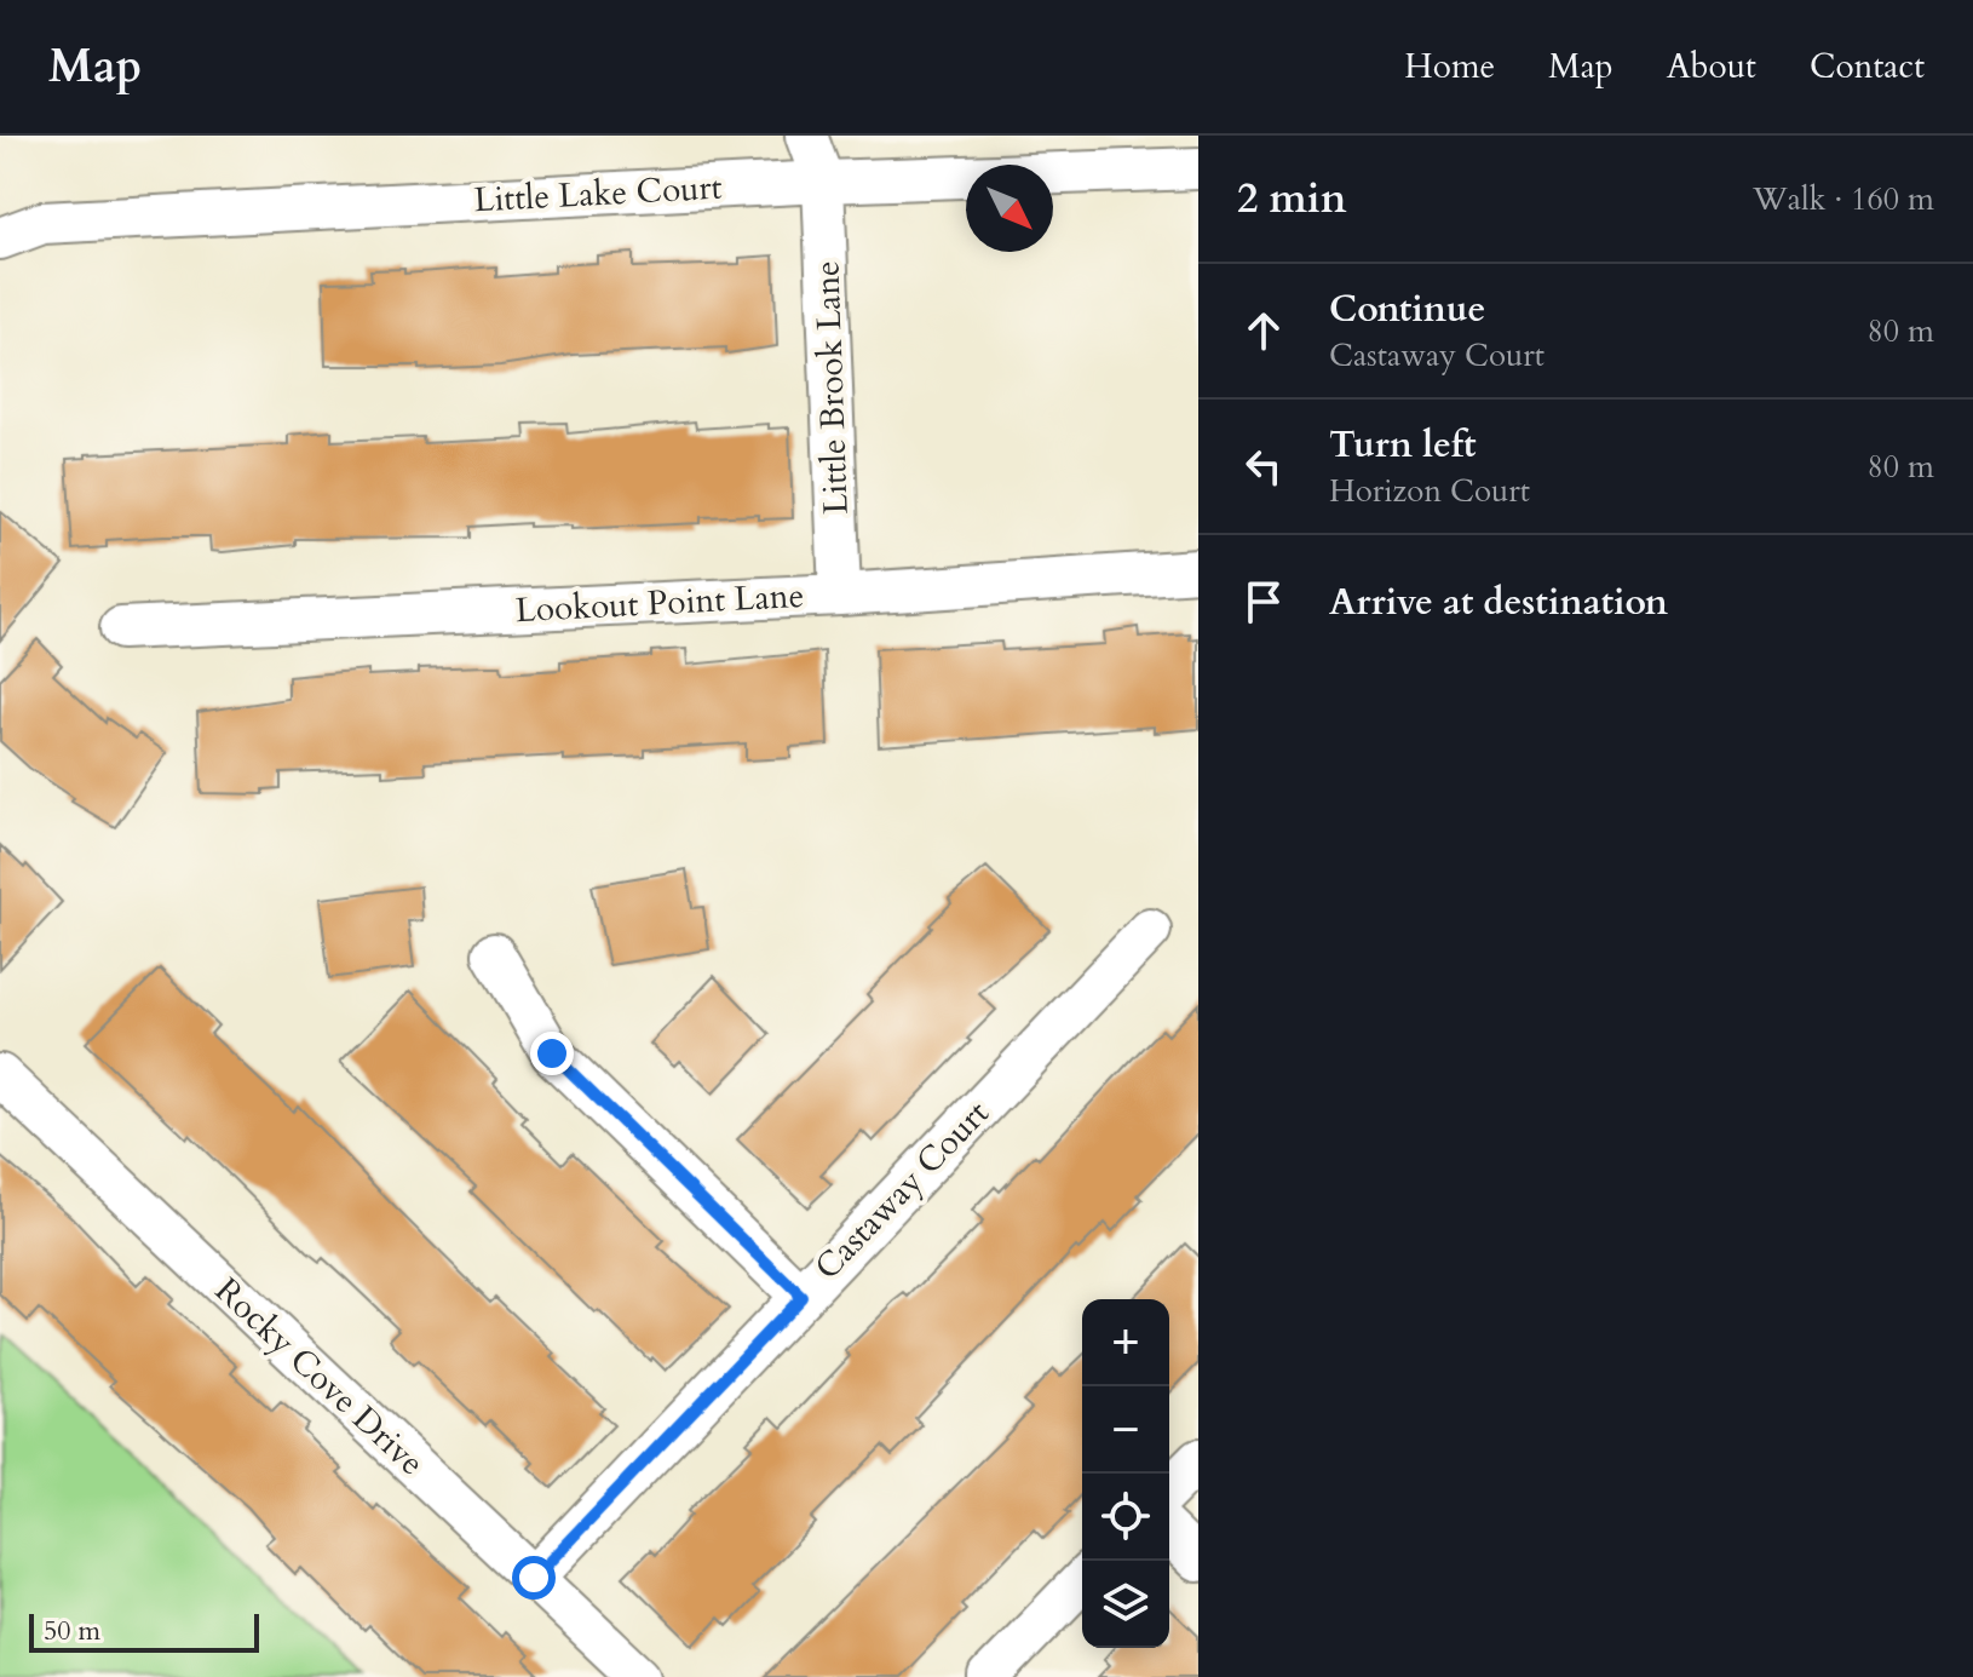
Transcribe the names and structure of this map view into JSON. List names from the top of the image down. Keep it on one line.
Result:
{"streets":{"street":["Little Lake Court","Little Brook Lane","Lookout Point Lane","Castaway Court","Rocky Cove Drive"]},"crossings":[["Little Lake Court","Little Brook Lane"],["Little Brook Lane","Lookout Point Lane"],["Castaway Court","Rocky Cove Drive"]],"scale_bar":"50 m","north":"bottom right","page":{"header":"Map","nav":["Home","Map","About","Contact"],"heading":["2 min","Walk · 160 m"],"list":[["Continue","Castaway Court","80 m"],["Turn left","Horizon Court","80 m"],"Arrive at destination"],"map_buttons":["+","−"],"scale":"50 m"}}
